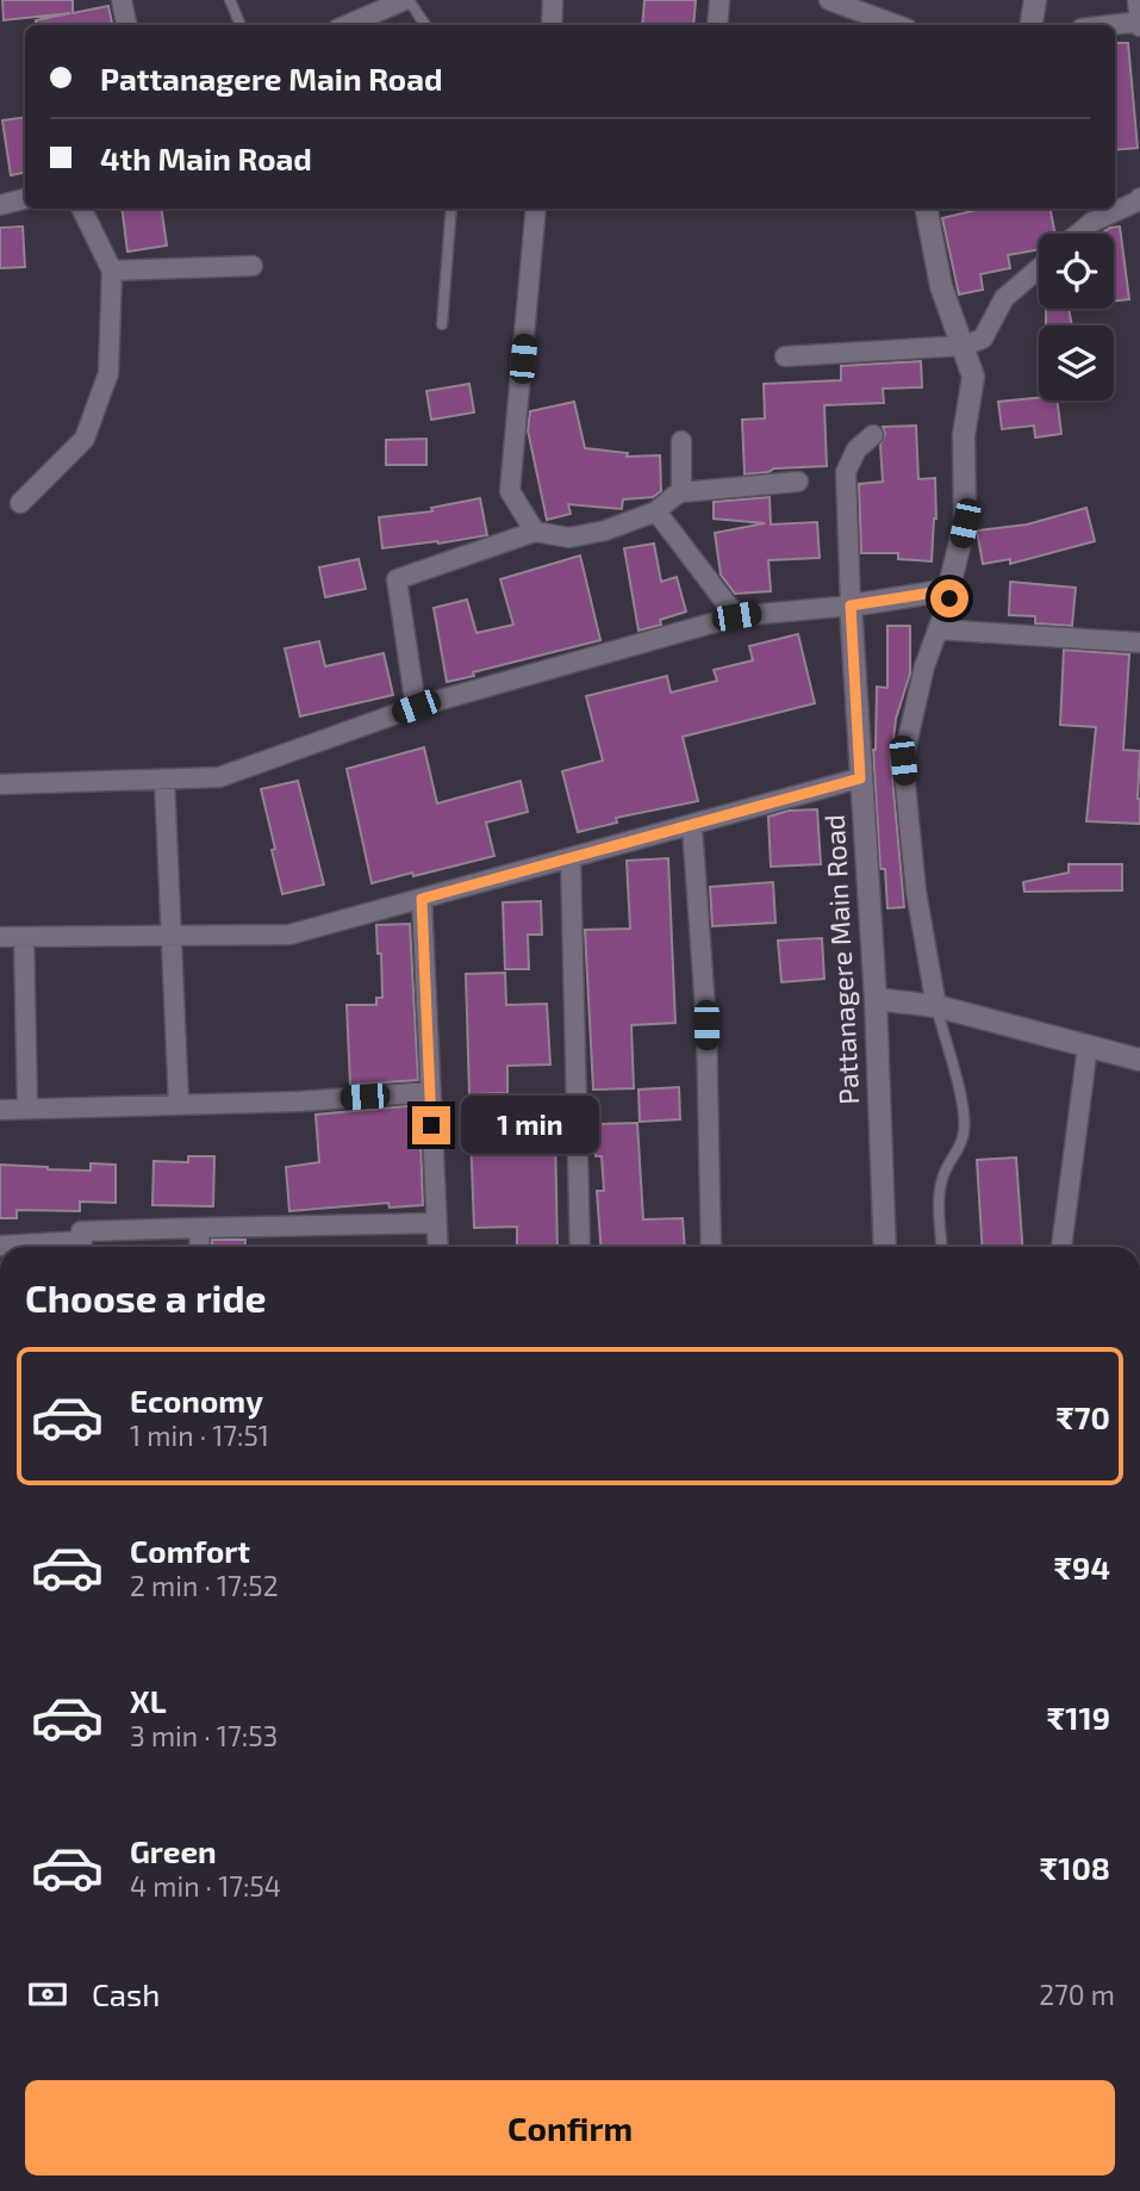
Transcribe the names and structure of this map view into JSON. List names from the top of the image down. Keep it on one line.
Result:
{"streets":{"street":["Pattanagere Main Road"]},"page":{"banner":["Pattanagere Main Road","4th Main Road"],"bubble":"1 min","heading":"Choose a ride","list":[{"name":"Economy","note":"1 min · 17:51","value":"₹70"},{"name":"Comfort","note":"2 min · 17:52","value":"₹94"},{"name":"XL","note":"3 min · 17:53","value":"₹119"},{"name":"Green","note":"4 min · 17:54","value":"₹108"}],"pay":["Cash","270 m"],"buttons":"Confirm"}}
